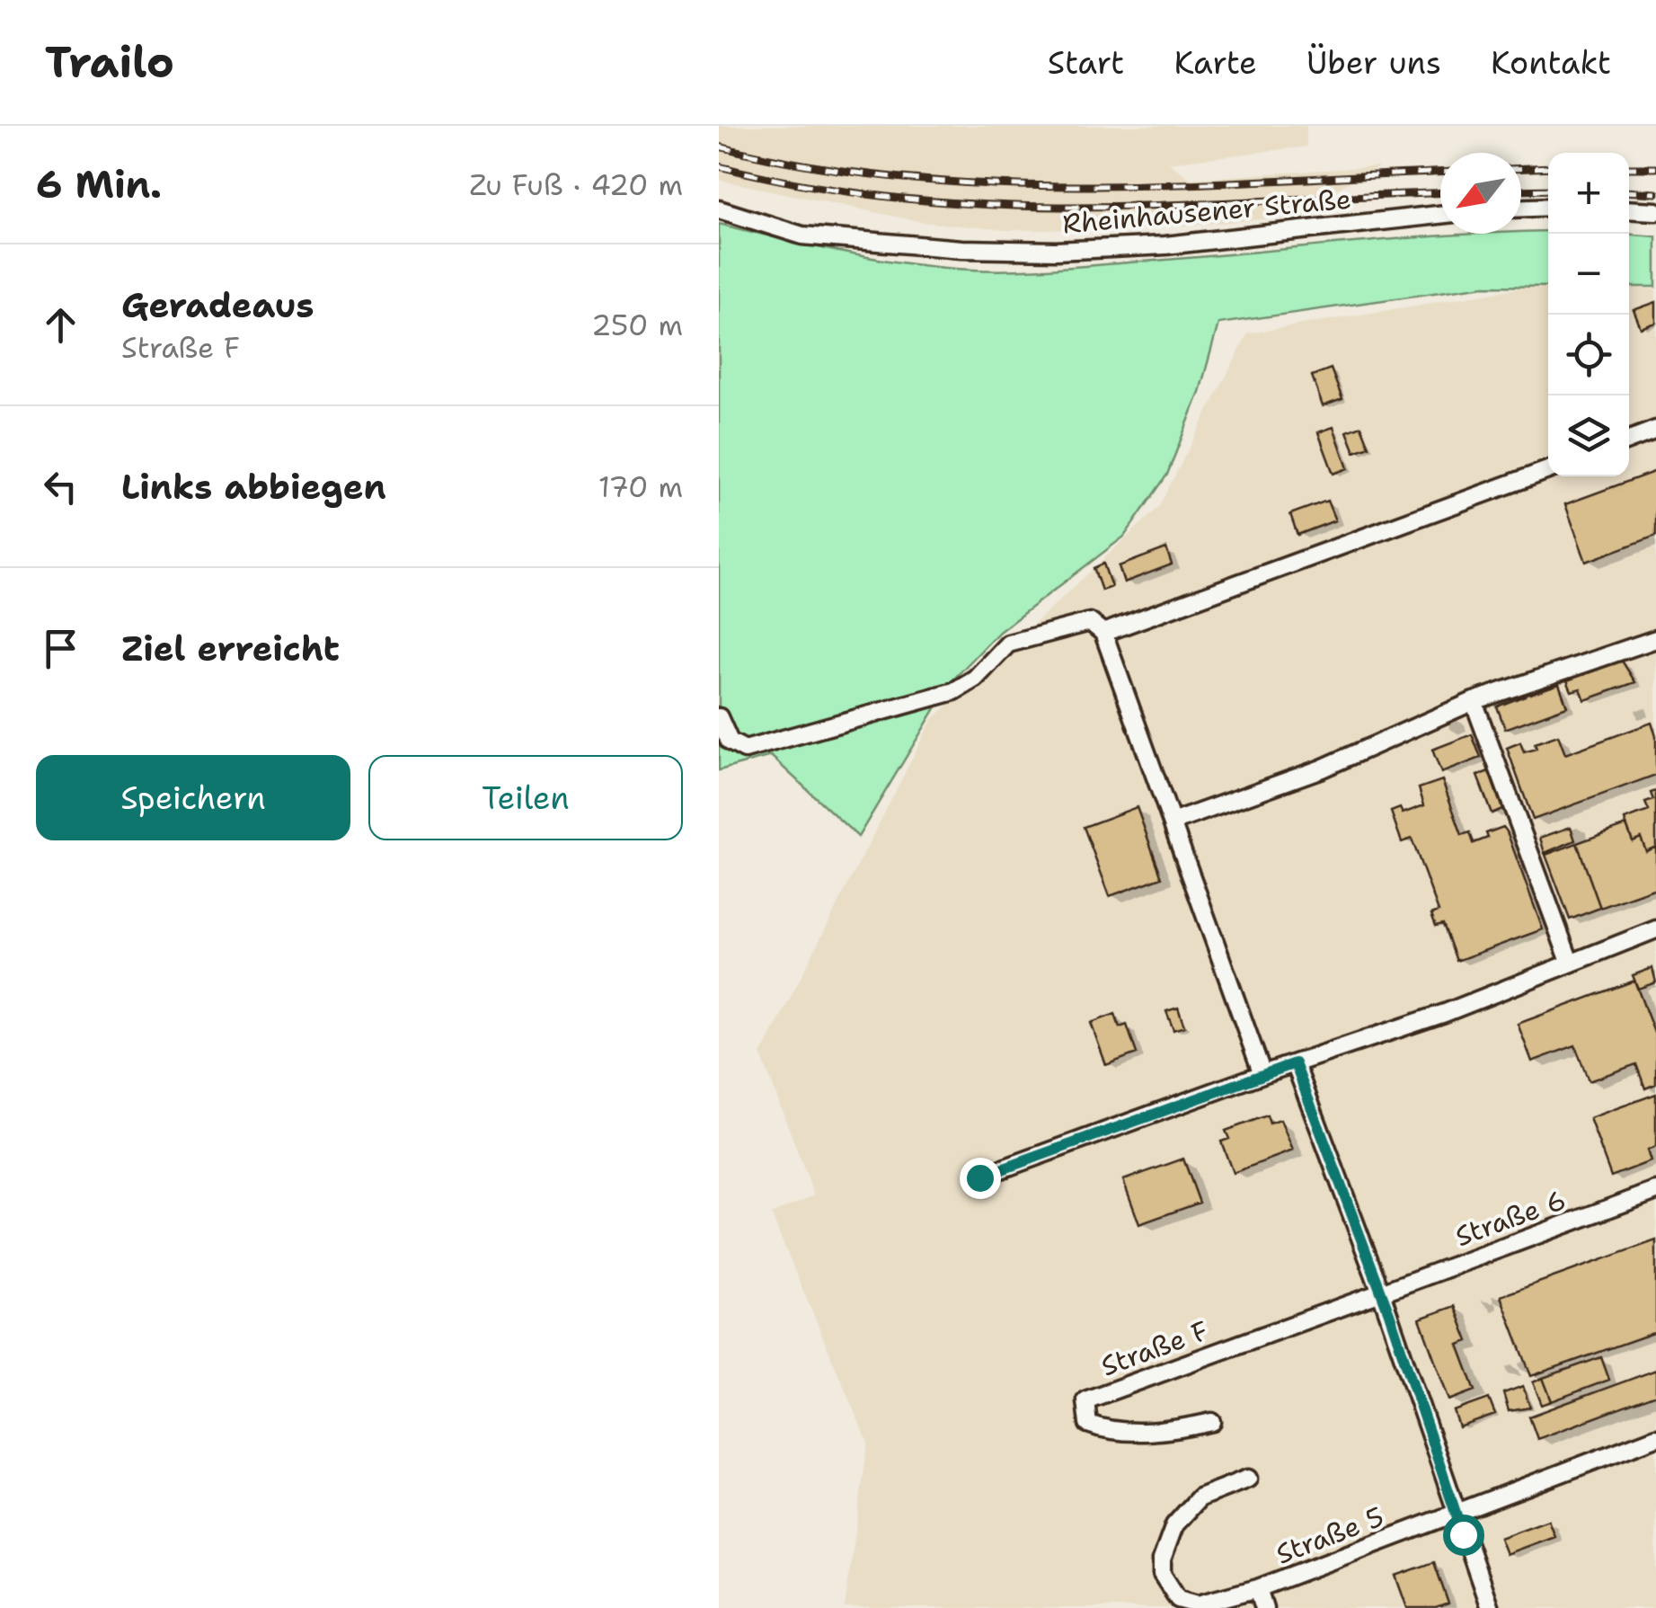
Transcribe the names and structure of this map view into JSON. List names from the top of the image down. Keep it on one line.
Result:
{"streets":{"street":["Rheinhausener Straße","Straße 6","Straße F","Straße 5"]},"crossings":[["Straße 6","Straße F"]],"north":"bottom left","page":{"header":"Trailo","nav":["Start","Karte","Über uns","Kontakt"],"heading":["6 Min.","Zu Fuß · 420 m"],"map_buttons":["+","−"],"list":[["Geradeaus","Straße F","250 m"],["Links abbiegen","170 m"],"Ziel erreicht"],"buttons":["Speichern","Teilen"]}}
